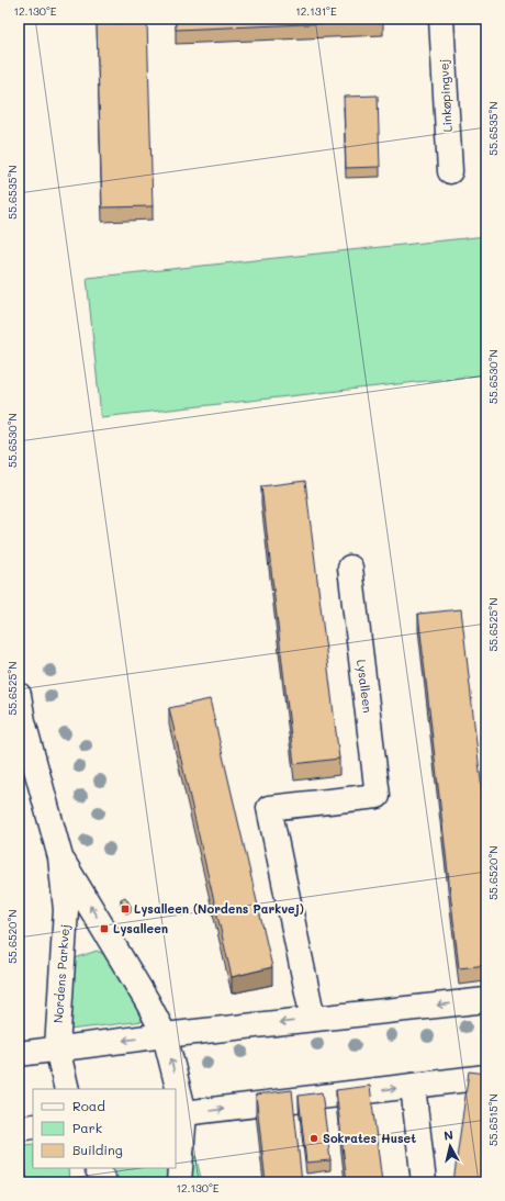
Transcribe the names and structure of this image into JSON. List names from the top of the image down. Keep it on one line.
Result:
{"streets":{"street":["Linkøpingvej","Lysalleen","Nordens Parkvej"]},"one_way":["Nordens Parkvej"],"places":{"transit":["Lysalleen (Nordens Parkvej)","Lysalleen"],"other":["Sokrates Huset"]},"legend":["Road","Park","Building"],"north":"top","coordinates":["12.130°E","12.131°E","55.6535°N","55.6530°N","55.6525°N","55.6520°N","55.6515°N"]}
